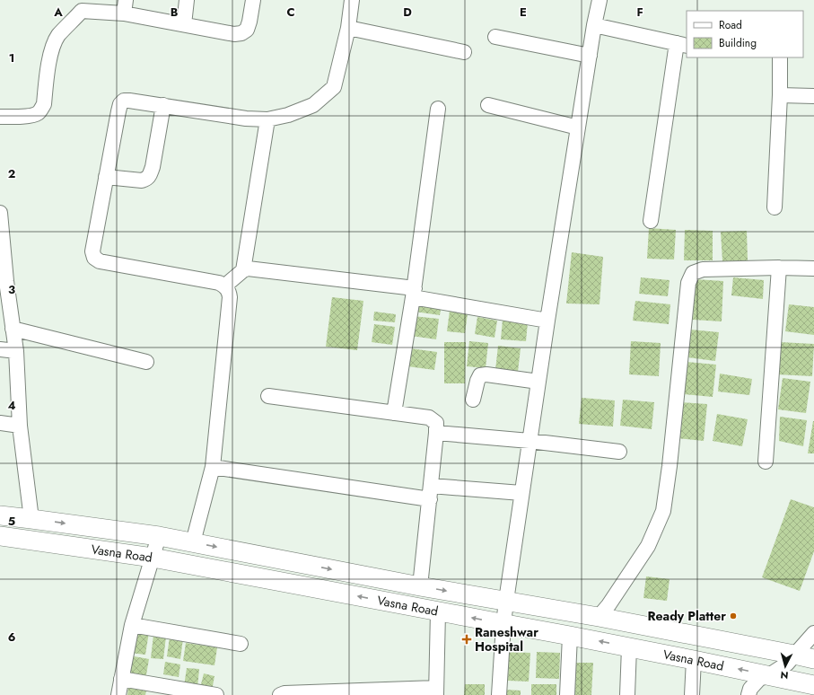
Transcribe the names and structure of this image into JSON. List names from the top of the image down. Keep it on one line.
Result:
{"streets":{"main road":["Vasna Road"]},"places":{"other":["Ready Platter"],"health":["Raneshwar Hospital"]},"legend":["Road","Building"],"north":"bottom","grid":{"columns":["A","B","C","D","E","F"],"rows":["1","2","3","4","5","6"]}}
